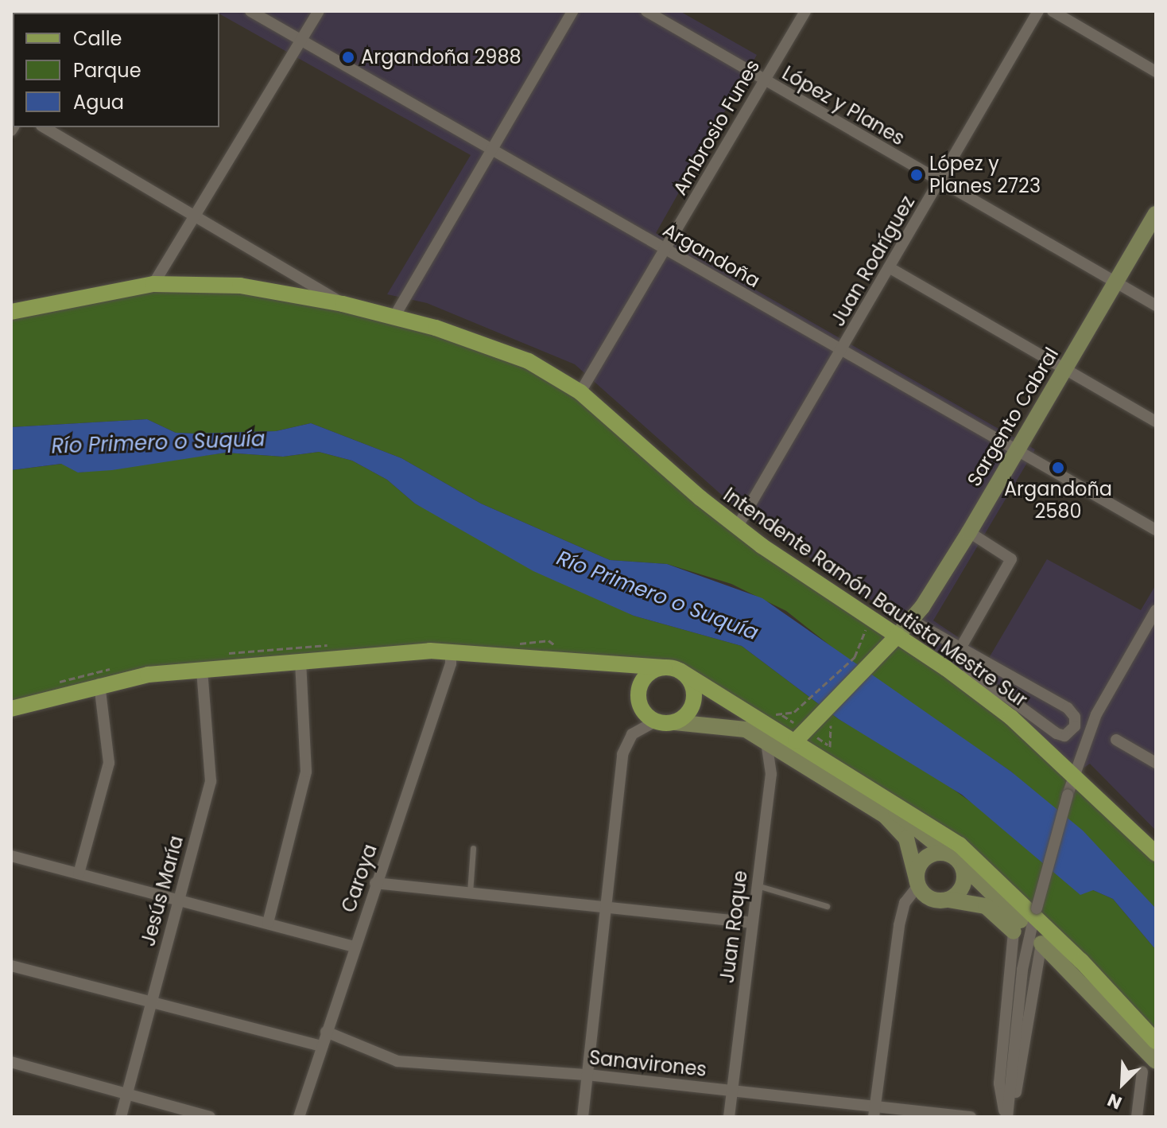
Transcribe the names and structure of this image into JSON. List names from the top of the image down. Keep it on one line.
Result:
{"streets":{"main road":["Intendente Ramón Bautista Mestre Sur"],"street":["López y Planes","Ambrosio Funes","Argandoña","Juan Rodríguez","Sargento Cabral","Caroya","Jesús María","Juan Roque","Sanavirones"]},"crossings":[["López y Planes","Ambrosio Funes"],["López y Planes","Juan Rodríguez"],["López y Planes","Sargento Cabral"],["Ambrosio Funes","Argandoña"],["Ambrosio Funes","Intendente Ramón Bautista Mestre Sur"],["Argandoña","Juan Rodríguez"],["Argandoña","Sargento Cabral"],["Juan Rodríguez","Intendente Ramón Bautista Mestre Sur"],["Sargento Cabral","Intendente Ramón Bautista Mestre Sur"],["Caroya","Sanavirones"],["Juan Roque","Sanavirones"]],"water":["Río Primero o Suquía"],"places":["Argandoña 2988","López y Planes 2723","Argandoña 2580"],"legend":["Calle","Parque","Agua"],"north":"bottom left"}
